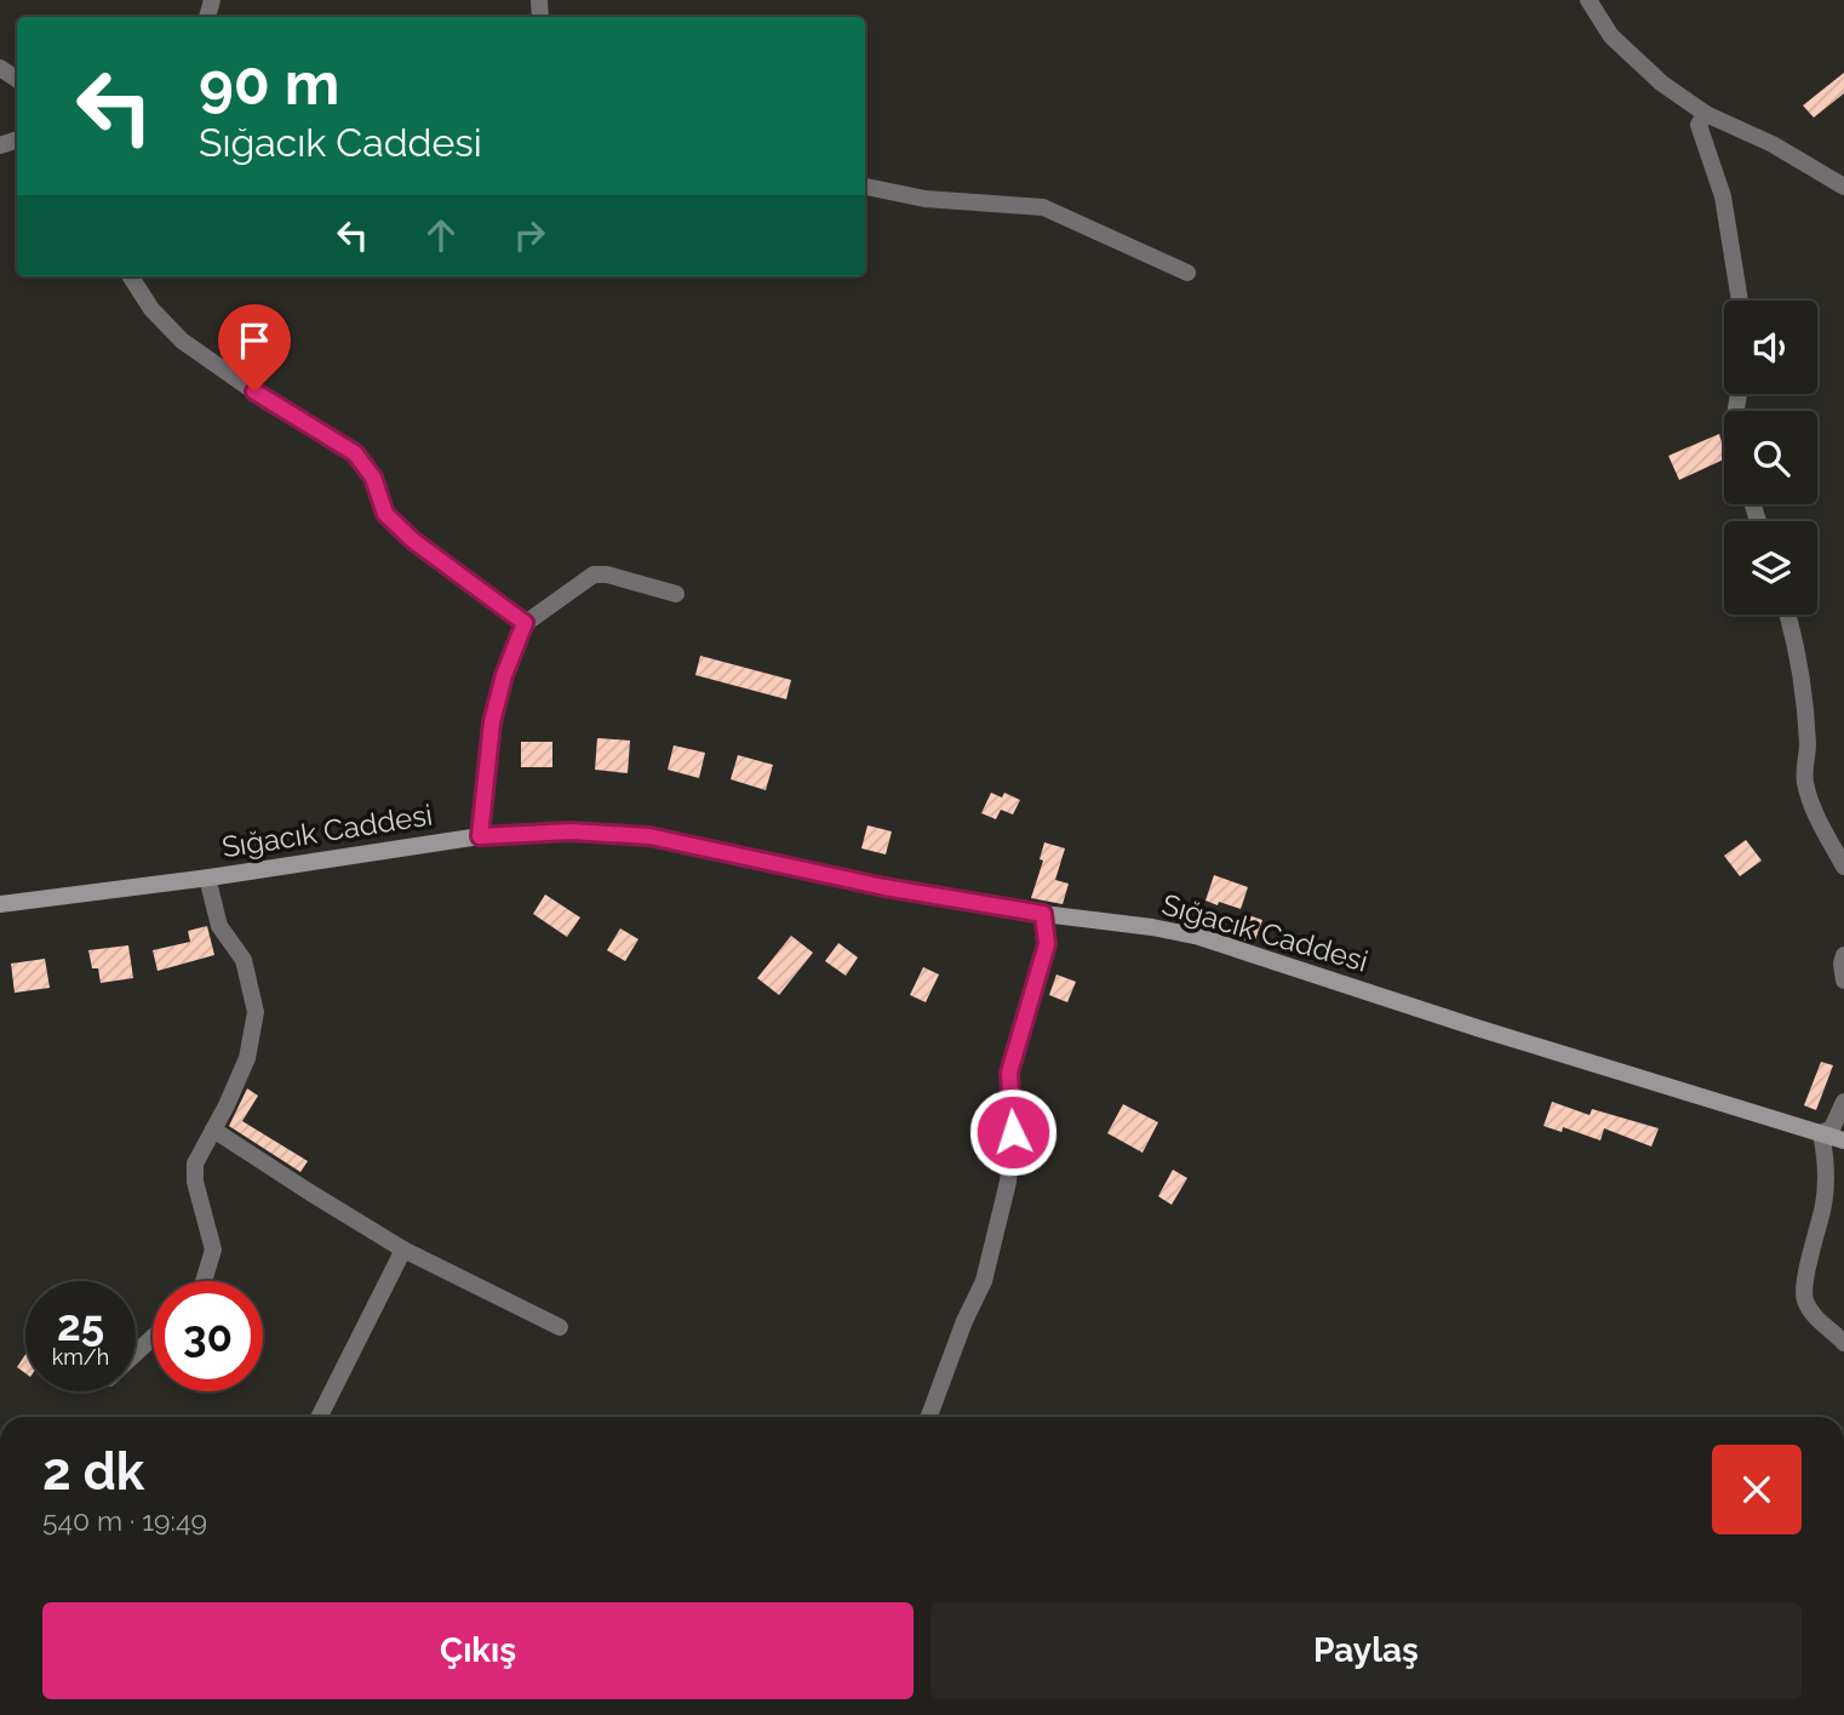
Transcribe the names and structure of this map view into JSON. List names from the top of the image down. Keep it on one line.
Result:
{"streets":{"main road":["Sığacık Caddesi"]},"page":{"turn":["90 m","Sığacık Caddesi"],"speed":"25 km/h","limit":"30","heading":["2 dk","540 m · 19:49"],"buttons":["Çıkış","Paylaş"]}}
